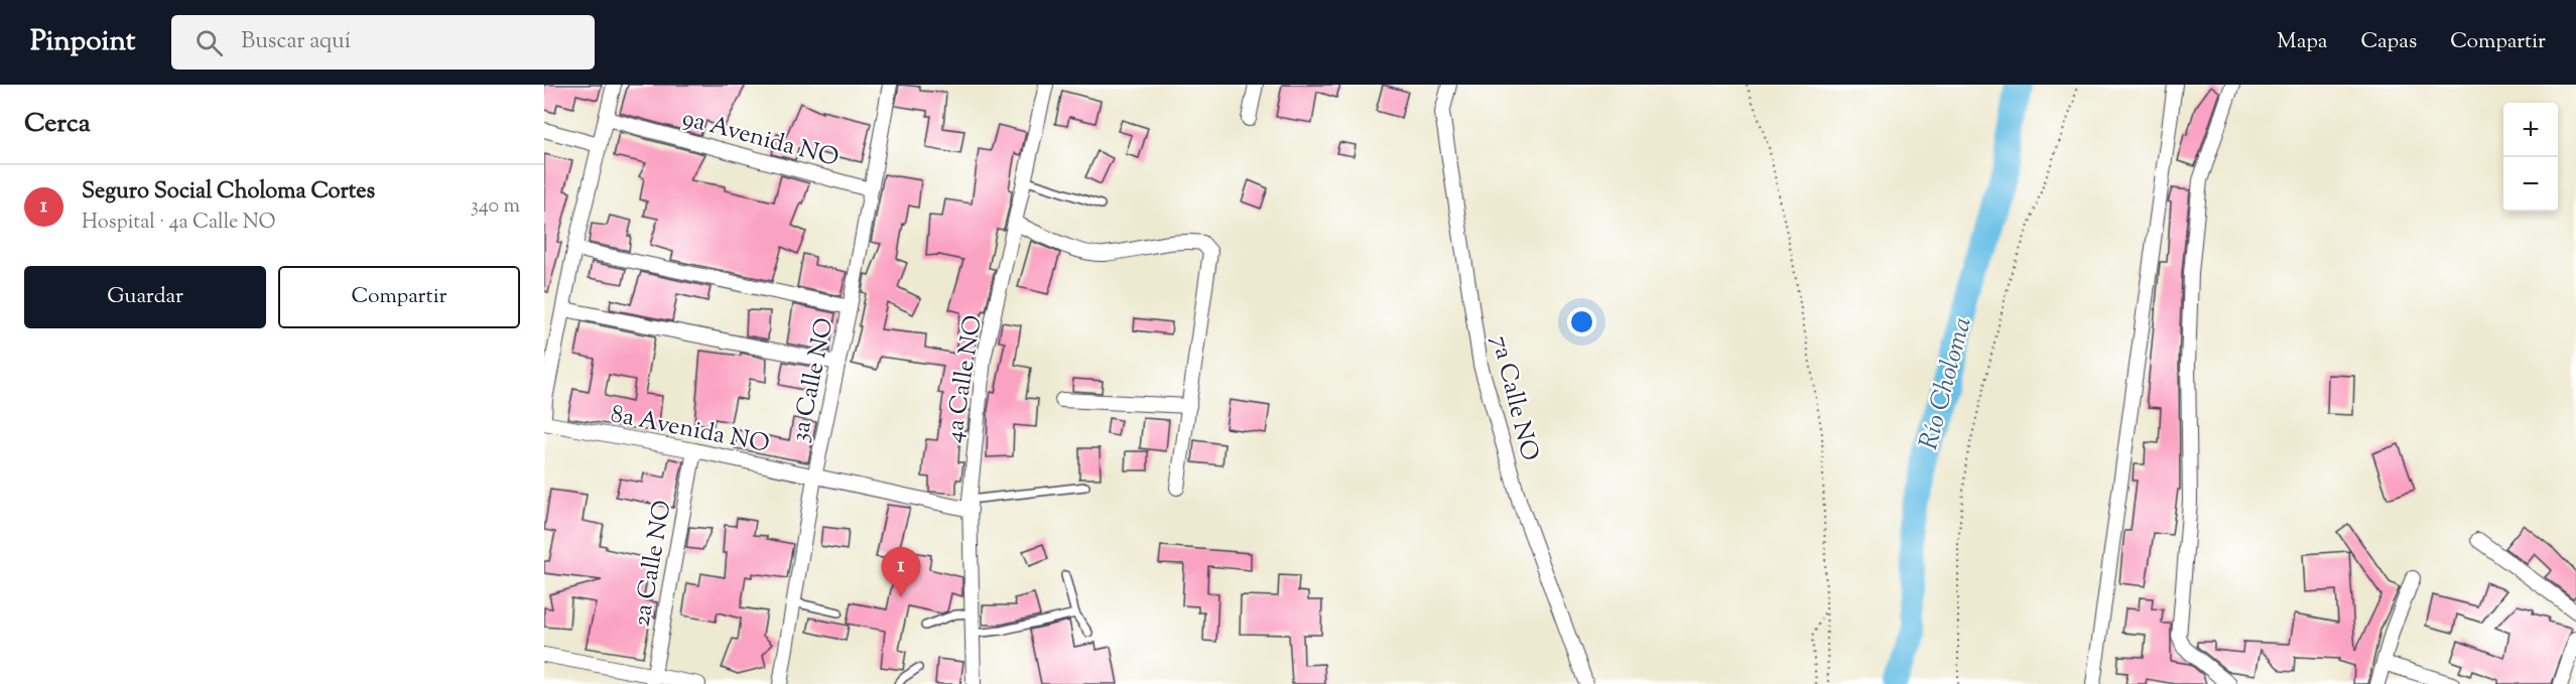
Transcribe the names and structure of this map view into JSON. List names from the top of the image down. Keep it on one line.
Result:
{"streets":{"street":["9a Avenida NO","4a Calle NO","3a Calle NO","7a Calle NO","8a Avenida NO","2a Calle NO"]},"crossings":[["9a Avenida NO","3a Calle NO"],["4a Calle NO","8a Avenida NO"],["3a Calle NO","8a Avenida NO"],["8a Avenida NO","2a Calle NO"]],"water":["Río Choloma"],"page":{"header":"Pinpoint","search":"Buscar aquí","nav":["Mapa","Capas","Compartir"],"heading":"Cerca","map_buttons":["+","−"],"list":[{"mark":"1","name":"Seguro Social Choloma Cortes","note":"Hospital · 4a Calle NO","value":"340 m"}],"buttons":["Guardar","Compartir"],"pins":"1"}}
